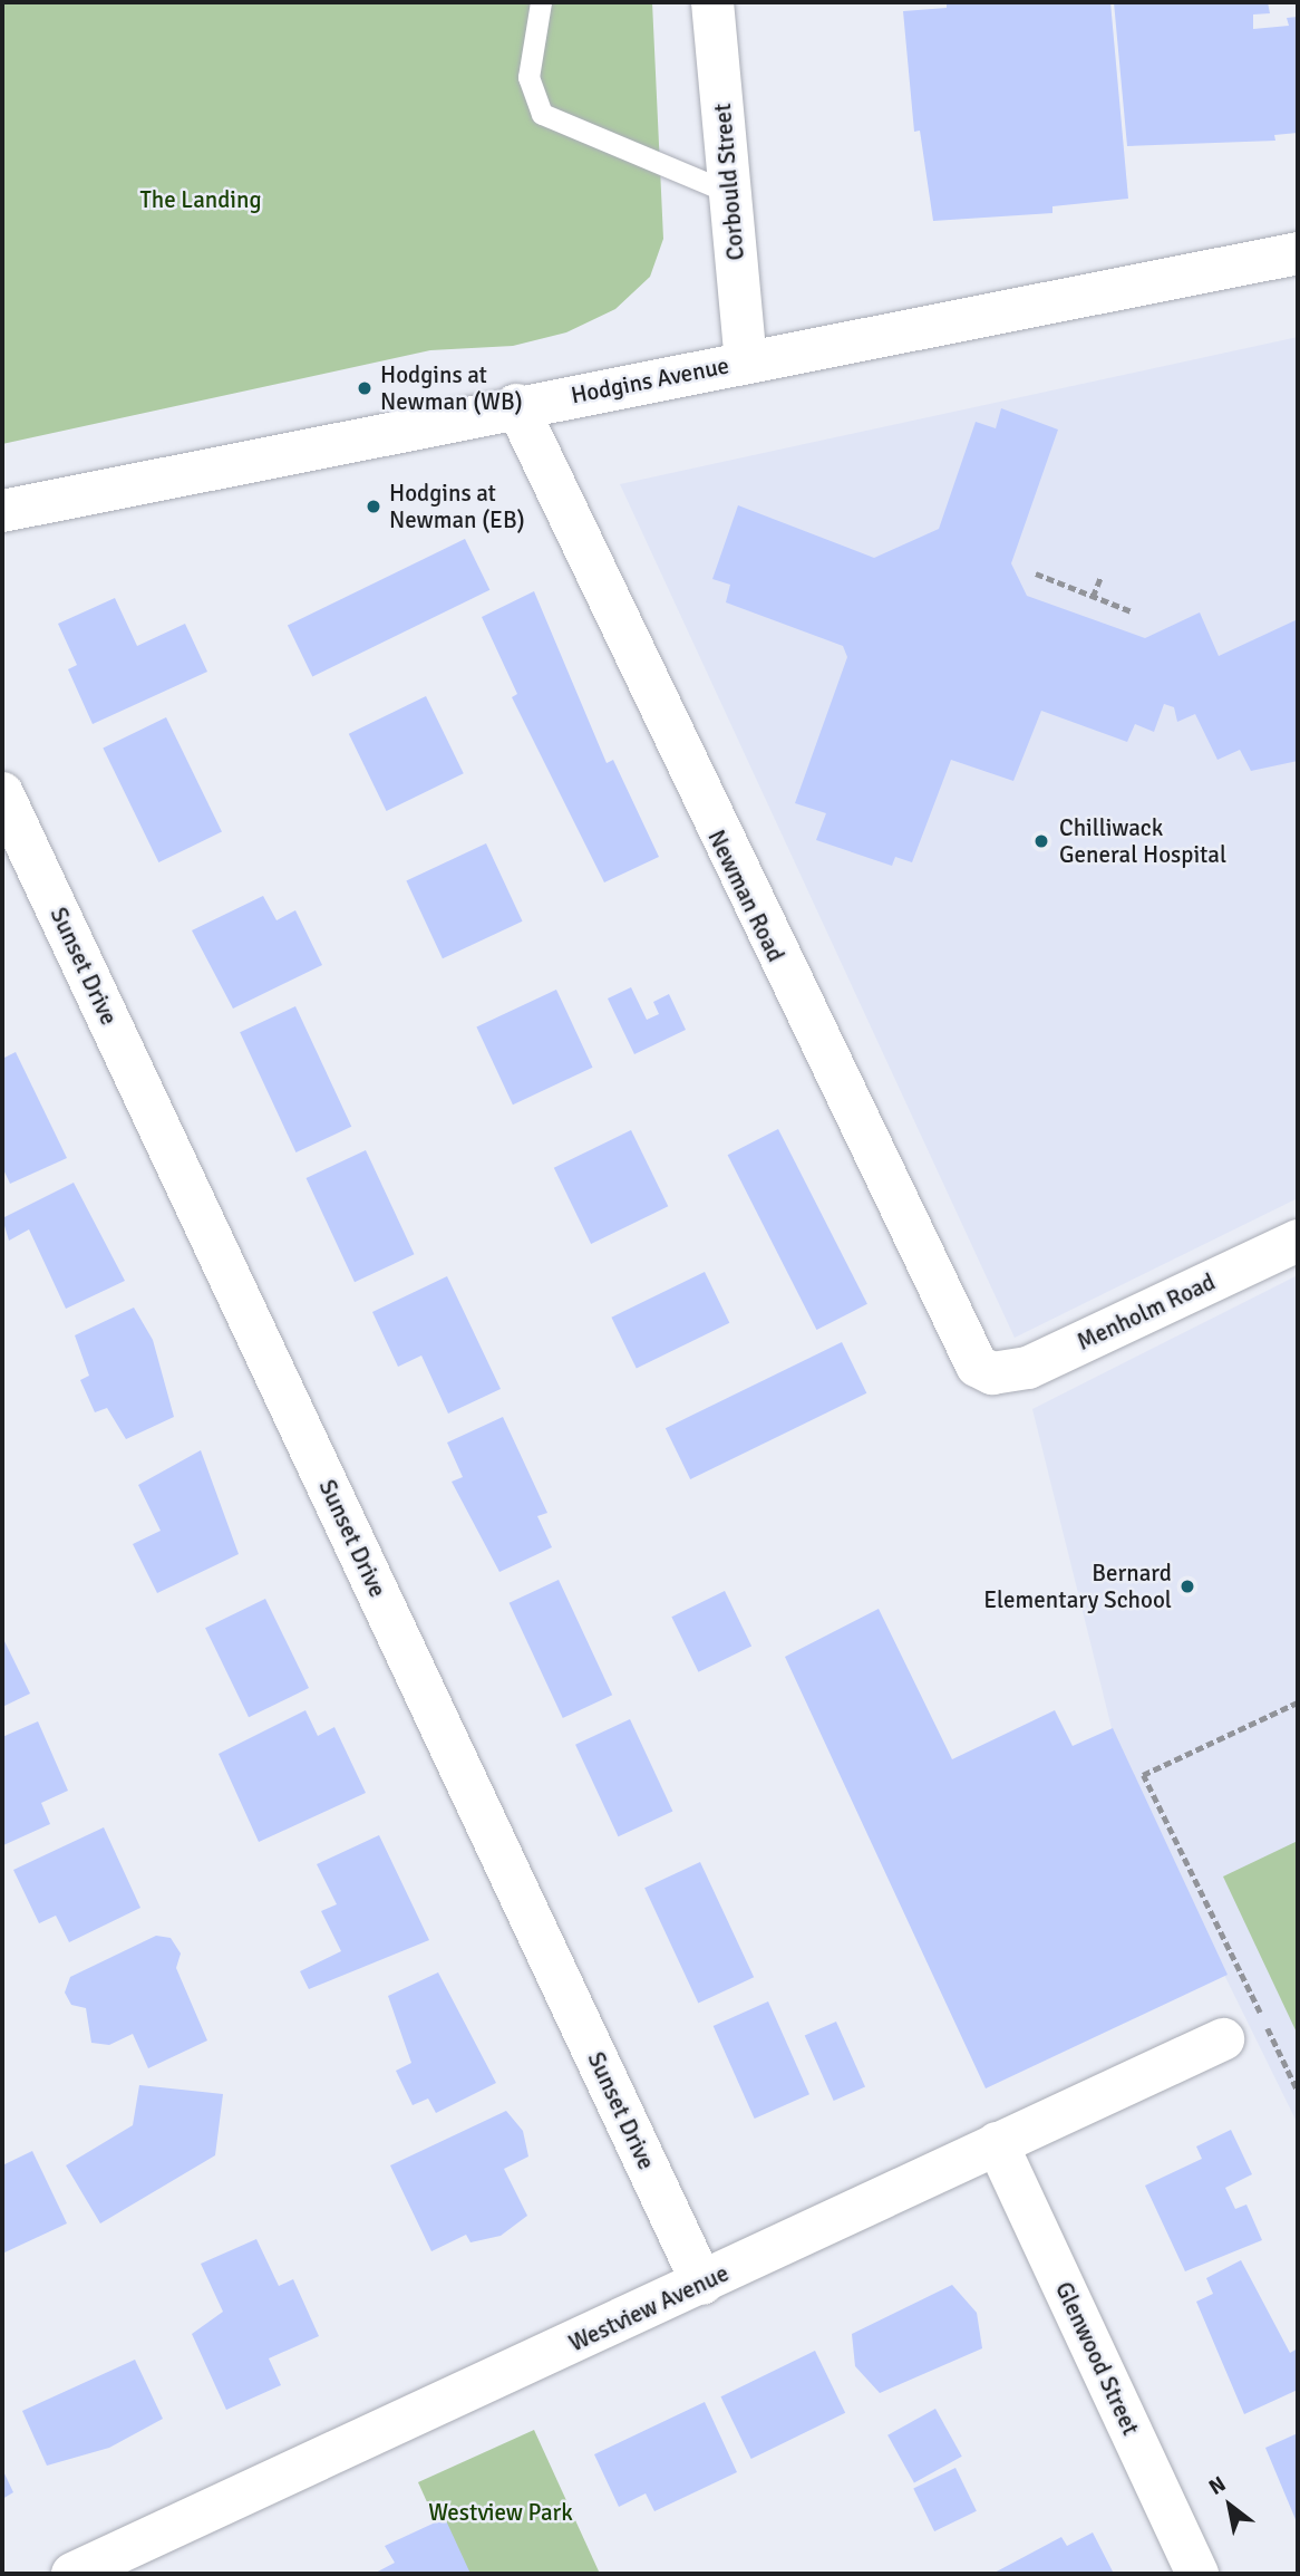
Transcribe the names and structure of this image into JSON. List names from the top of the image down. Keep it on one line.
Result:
{"streets":{"street":["Corbould Street","Hodgins Avenue","Newman Road","Sunset Drive","Menholm Road","Westview Avenue","Glenwood Street"]},"crossings":[["Corbould Street","Hodgins Avenue"],["Hodgins Avenue","Newman Road"],["Newman Road","Menholm Road"],["Sunset Drive","Westview Avenue"],["Westview Avenue","Glenwood Street"]],"parks":["The Landing","Westview Park"],"places":["Hodgins at Newman (WB)","Hodgins at Newman (EB)","Chilliwack General Hospital","Bernard Elementary School"],"north":"top left"}
